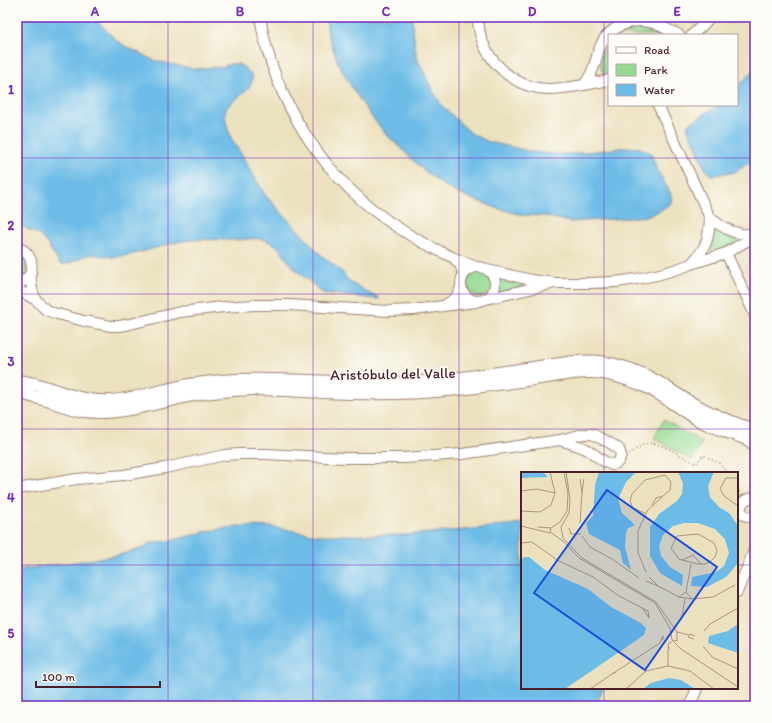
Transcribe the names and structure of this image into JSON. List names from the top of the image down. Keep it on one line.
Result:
{"streets":{"street":["Aristóbulo del Valle"]},"legend":["Road","Park","Water"],"scale_bar":"100 m","grid":{"columns":["A","B","C","D","E"],"rows":["1","2","3","4","5"]}}
